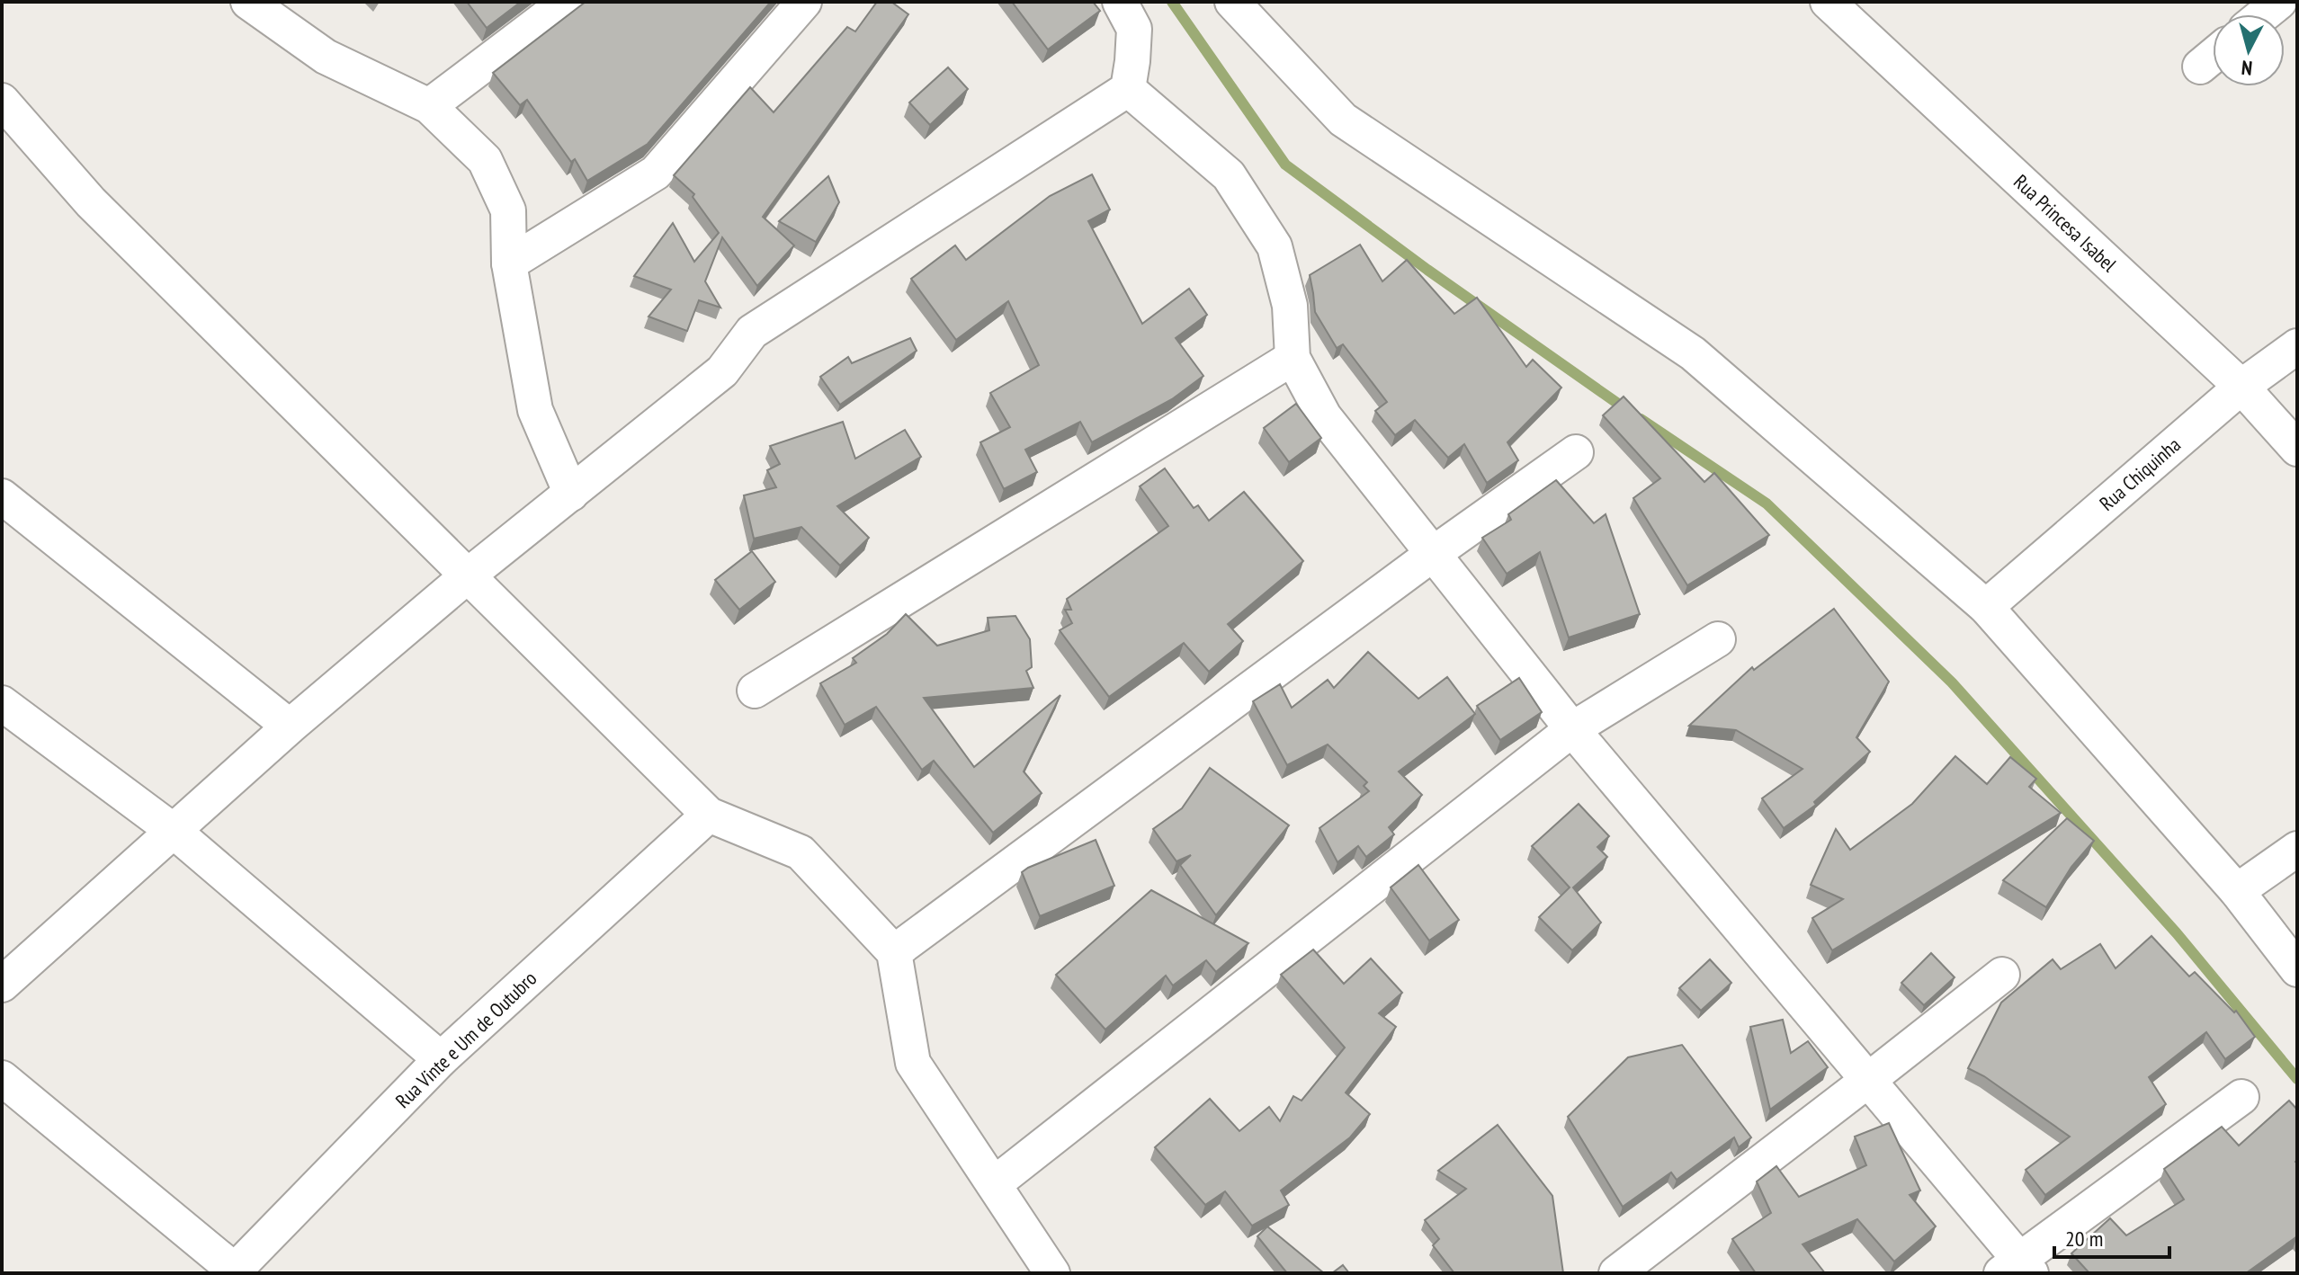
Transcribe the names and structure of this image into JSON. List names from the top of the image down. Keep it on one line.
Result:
{"streets":{"street":["Rua Princesa Isabel","Rua Chiquinha","Rua Vinte e Um de Outubro"]},"crossings":[["Rua Princesa Isabel","Rua Chiquinha"]],"scale_bar":"20 m","north":"bottom"}
